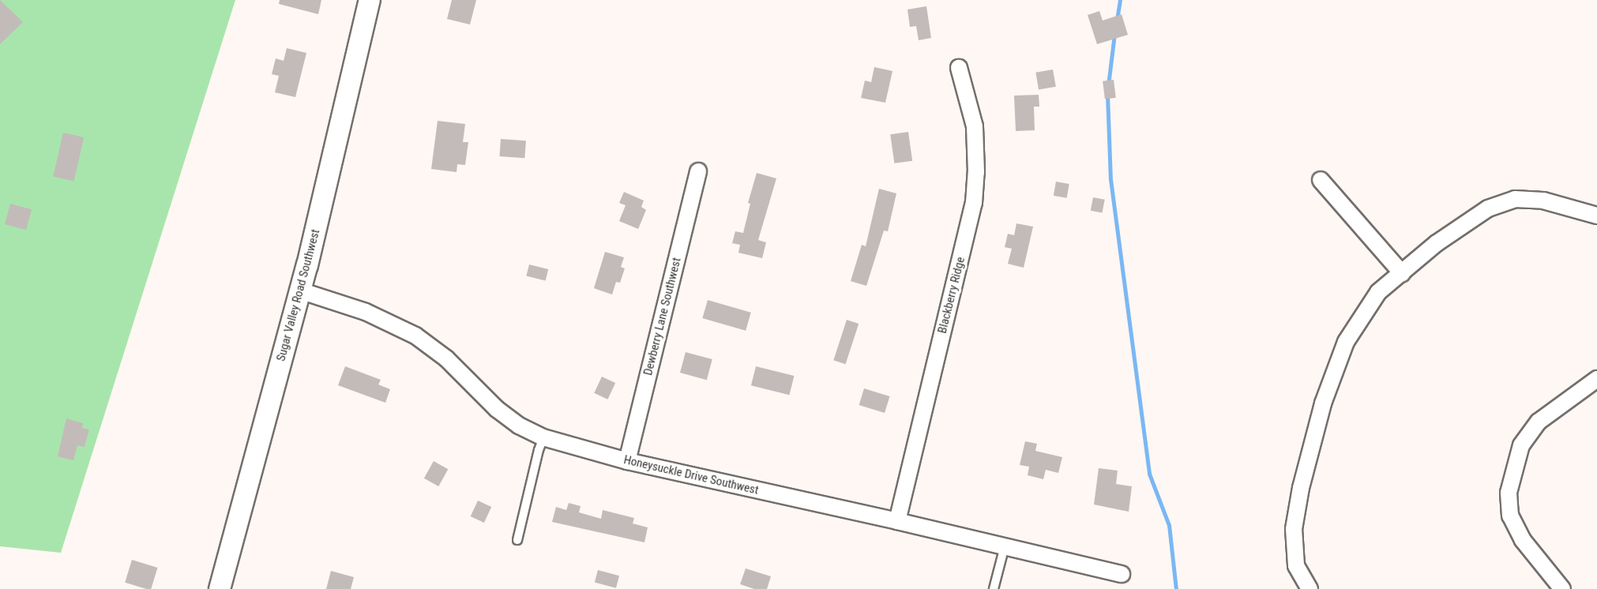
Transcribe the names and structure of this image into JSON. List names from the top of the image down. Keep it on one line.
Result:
{"streets":{"street":["Sugar Valley Road Southwest","Blackberry Ridge","Dewberry Lane Southwest","Honeysuckle Drive Southwest"]},"crossings":[["Sugar Valley Road Southwest","Honeysuckle Drive Southwest"],["Blackberry Ridge","Honeysuckle Drive Southwest"],["Dewberry Lane Southwest","Honeysuckle Drive Southwest"]]}
